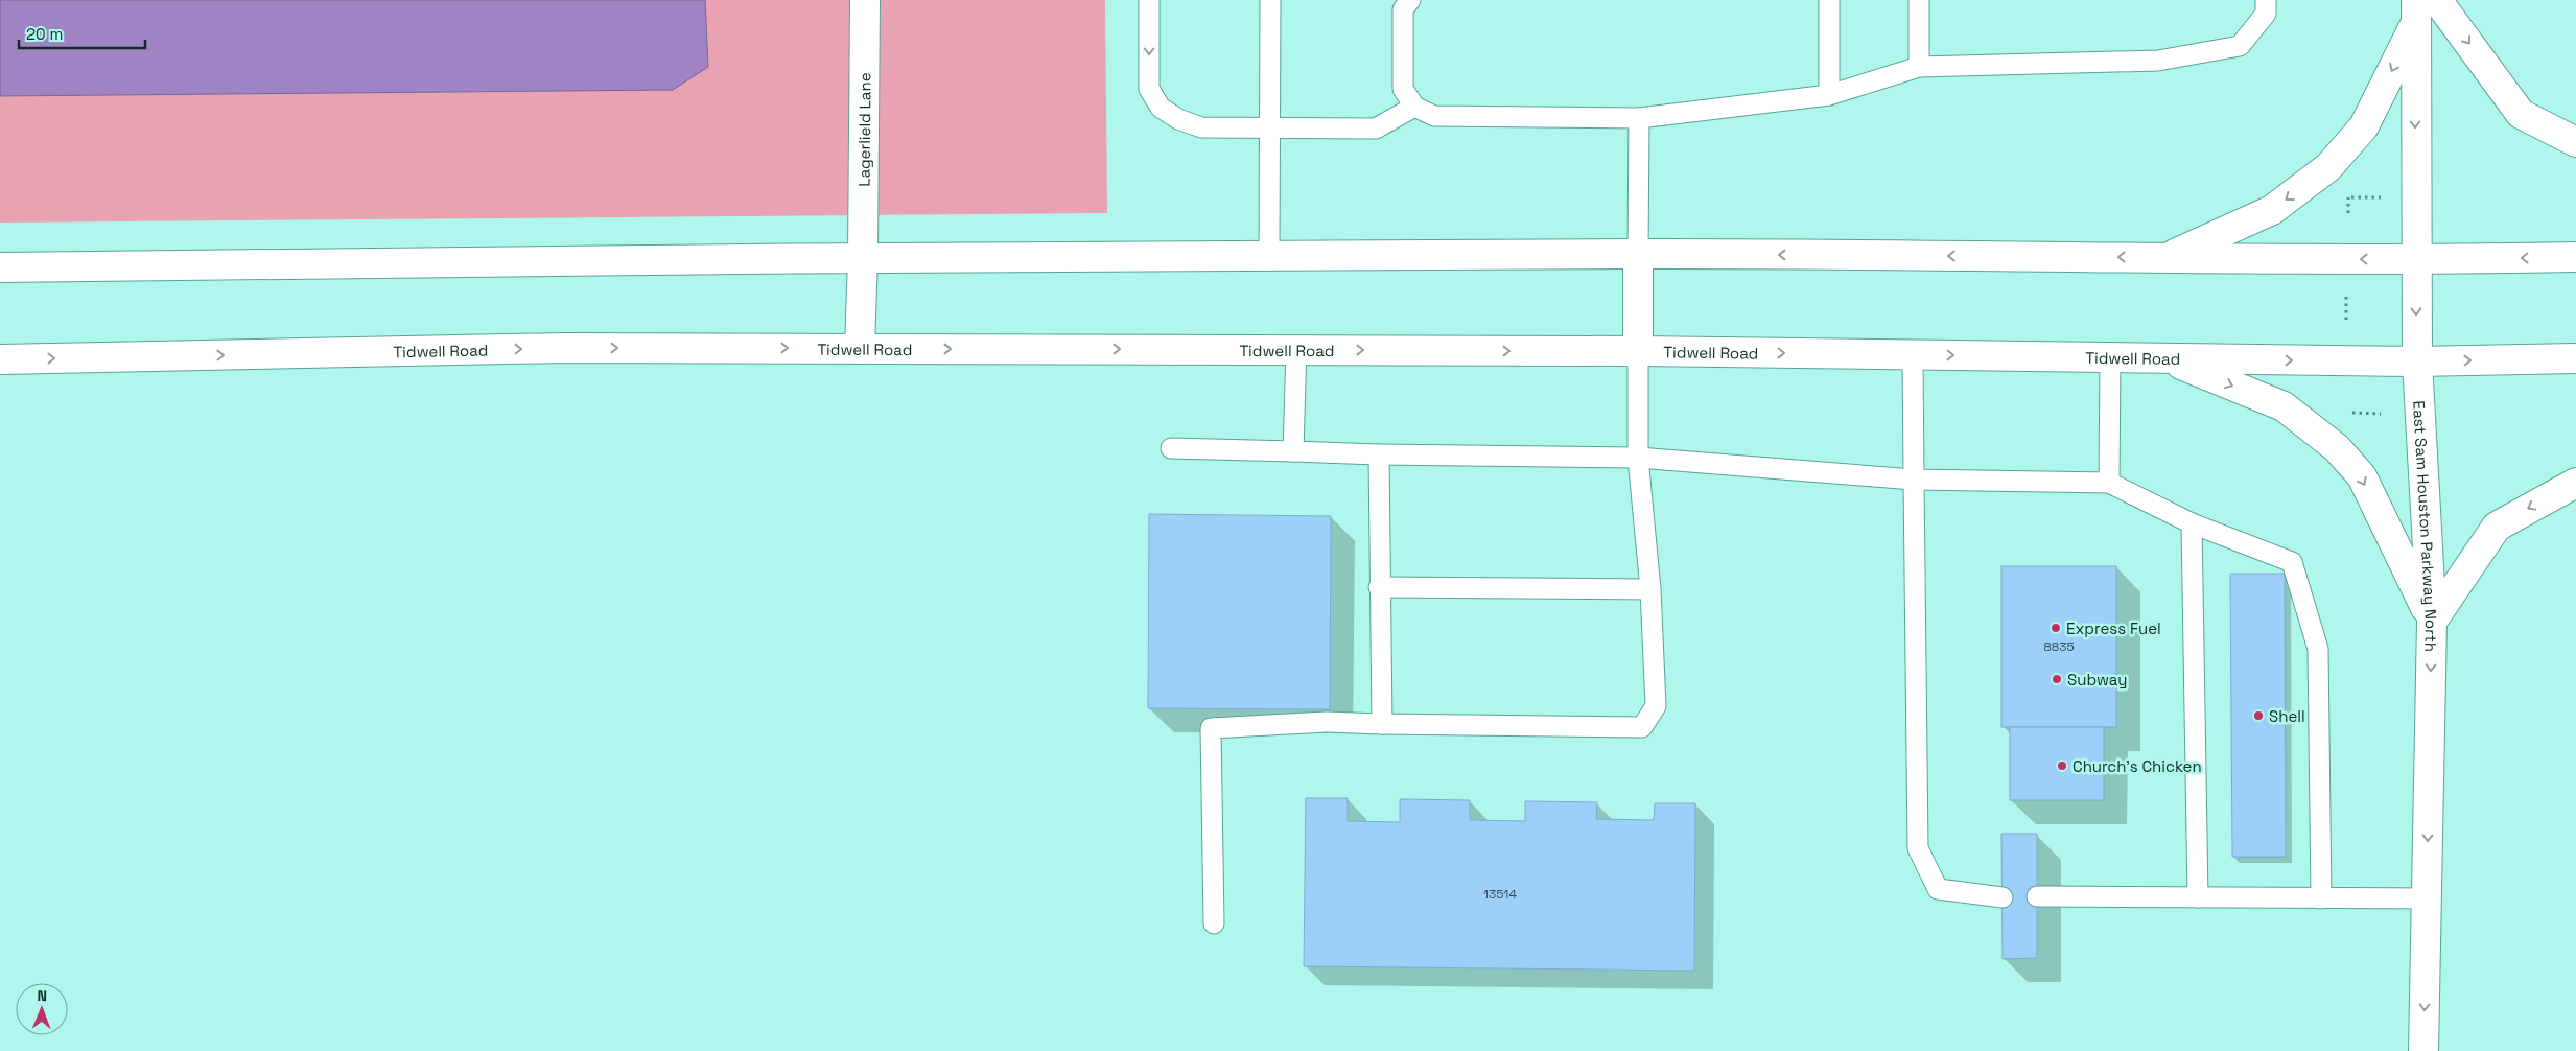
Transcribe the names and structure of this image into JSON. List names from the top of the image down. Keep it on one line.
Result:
{"streets":{"main road":["Lagerlield Lane","Tidwell Road","East Sam Houston Parkway North"]},"crossings":[["Lagerlield Lane","Tidwell Road"],["Tidwell Road","East Sam Houston Parkway North"]],"one_way":["East Sam Houston Parkway North"],"places":["Express Fuel","Subway","Shell","Church's Chicken"],"house_numbers":["8835","13514"],"scale_bar":"20 m","north":"top"}
